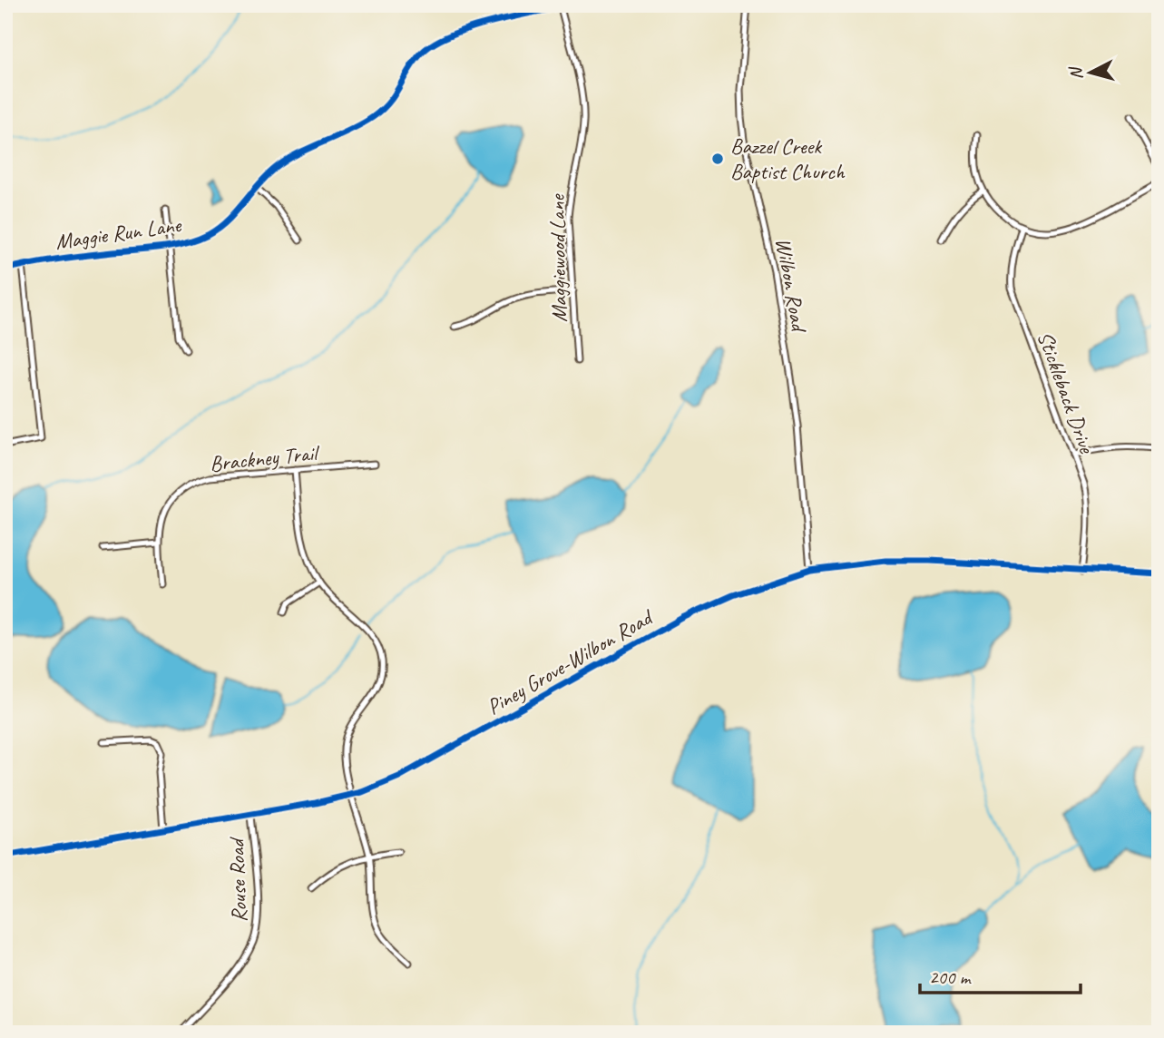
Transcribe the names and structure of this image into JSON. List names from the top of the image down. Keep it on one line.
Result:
{"streets":{"street":["Maggie Run Lane","Maggiewood Lane","Wilbon Road","Stickleback Drive","Brackney Trail","Piney Grove-Wilbon Road","Rouse Road"]},"crossings":[["Maggie Run Lane","Maggiewood Lane"],["Wilbon Road","Piney Grove-Wilbon Road"],["Stickleback Drive","Piney Grove-Wilbon Road"],["Piney Grove-Wilbon Road","Rouse Road"]],"places":["Bazzel Creek Baptist Church"],"scale_bar":"200 m","north":"left"}
